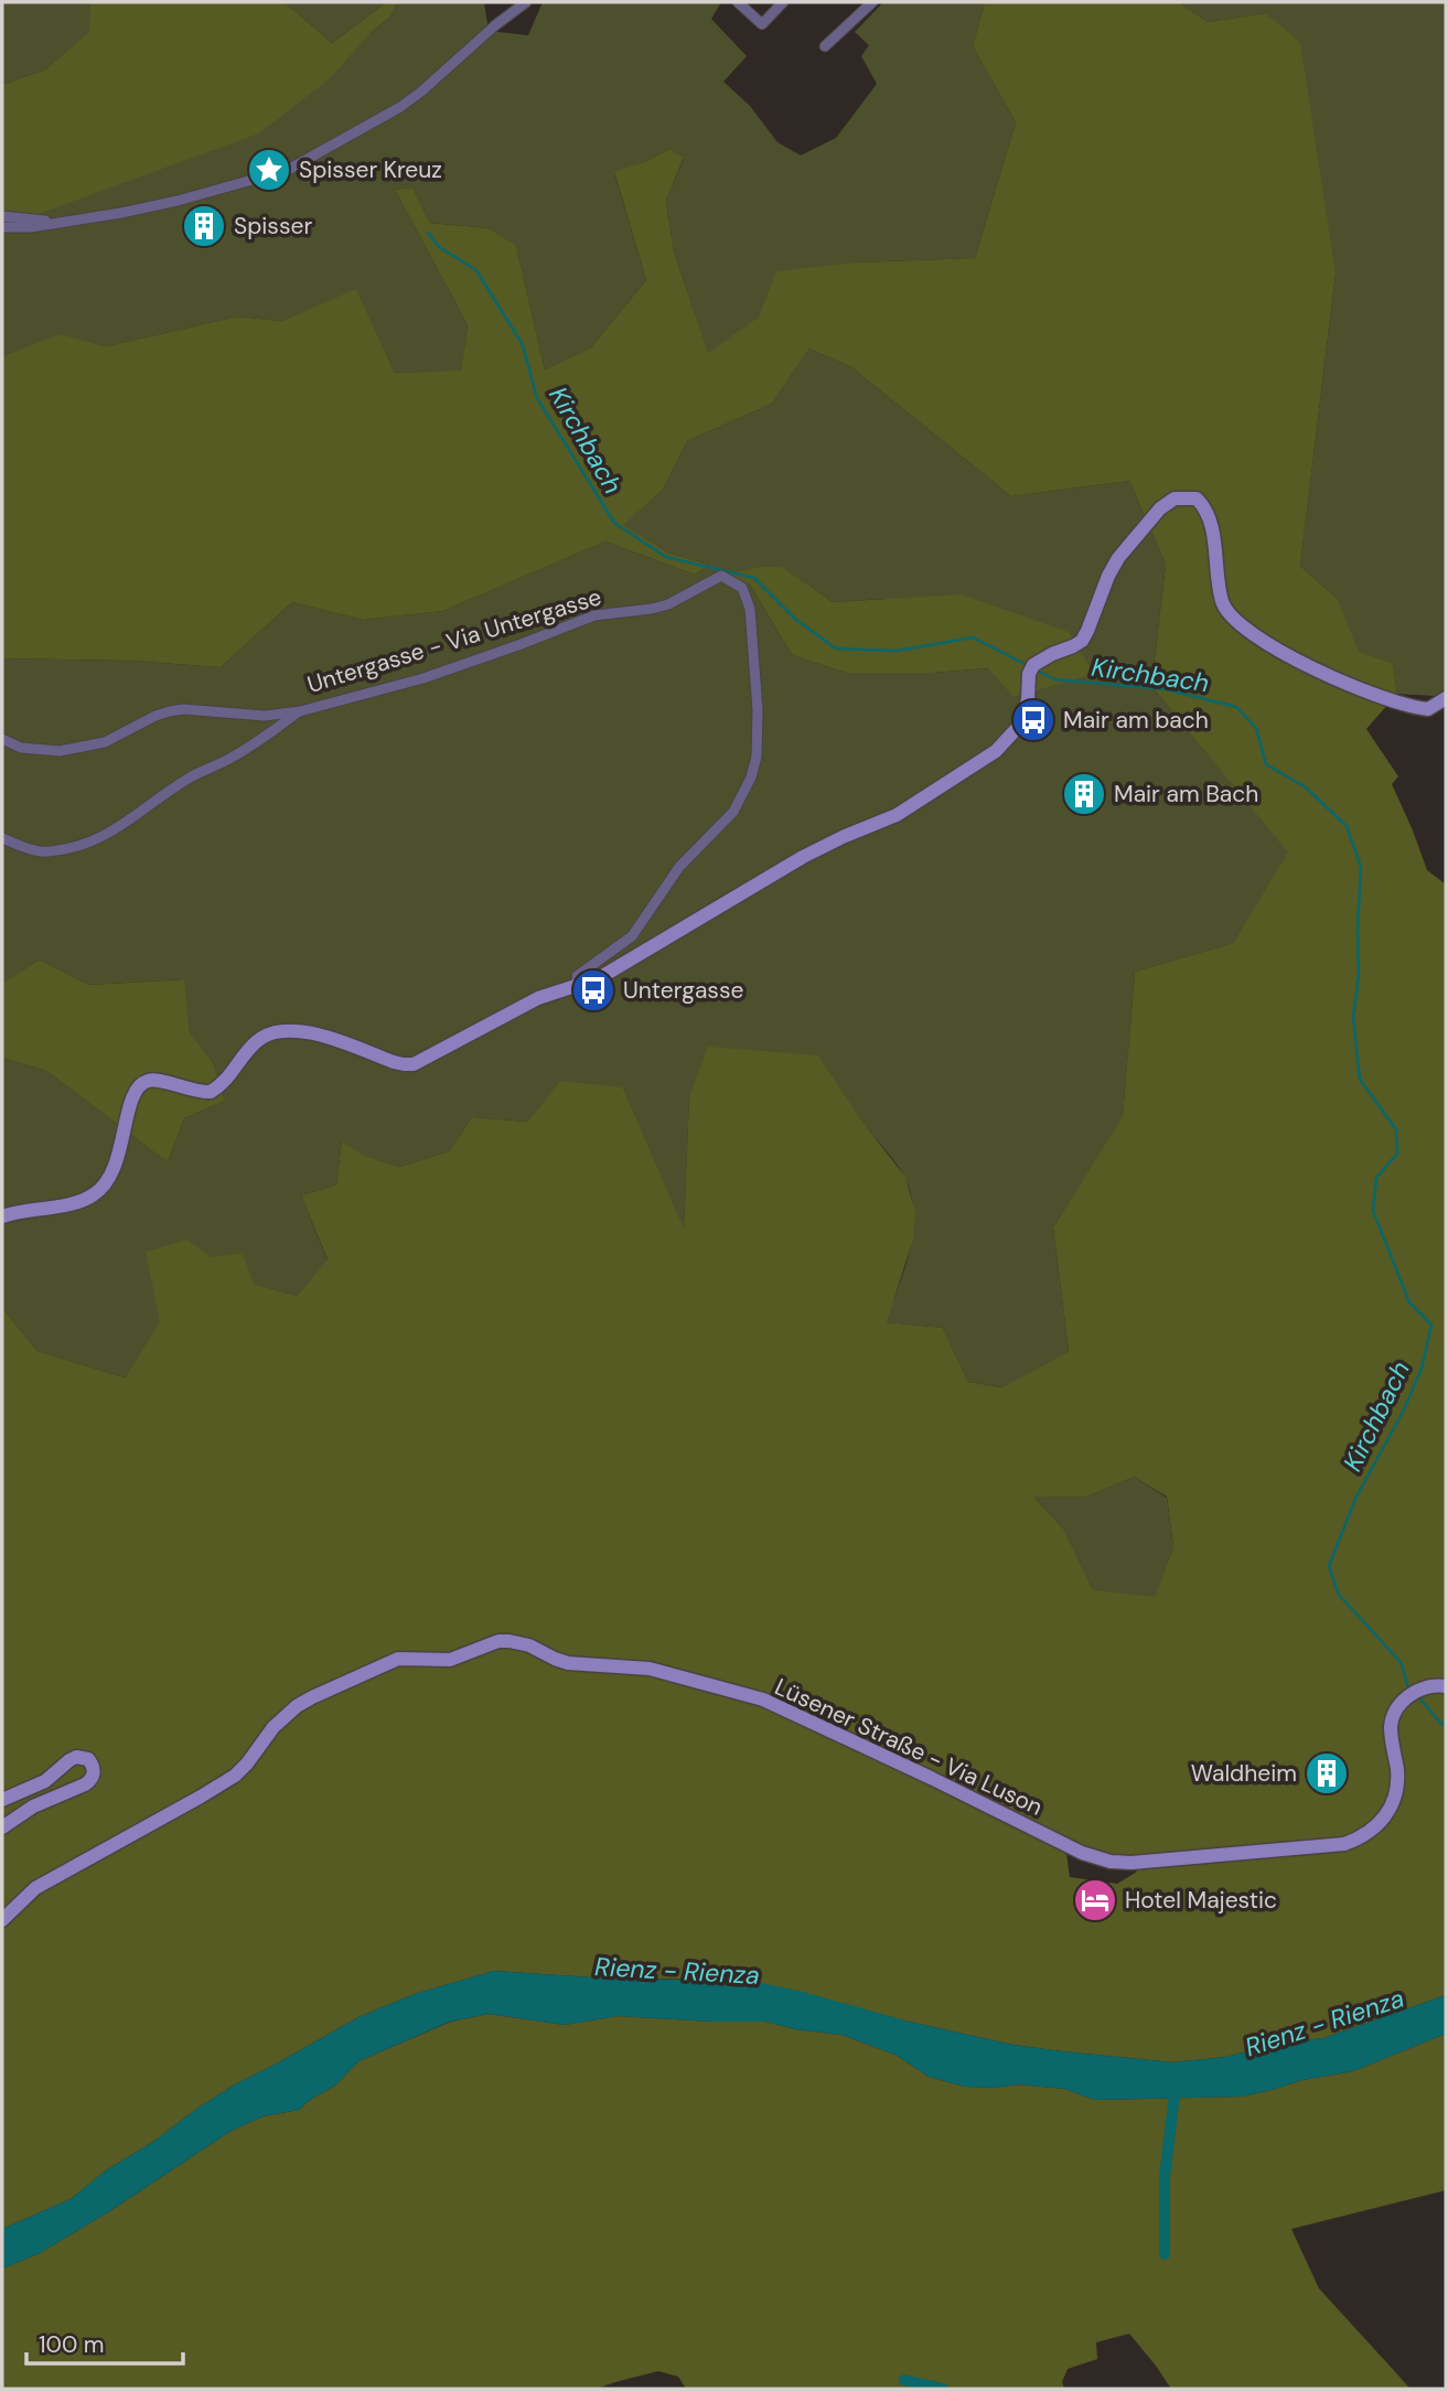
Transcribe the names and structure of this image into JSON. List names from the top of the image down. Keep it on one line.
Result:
{"streets":{"street":["Untergasse - Via Untergasse","Lüsener Straße - Via Luson"]},"water":["Kirchbach","Rienz - Rienza"],"places":{"place":["Spisser Kreuz"],"building":["Spisser","Mair am Bach","Waldheim"],"bus stop":["Mair am bach","Untergasse"],"hotel":["Hotel Majestic"]},"scale_bar":"100 m"}
